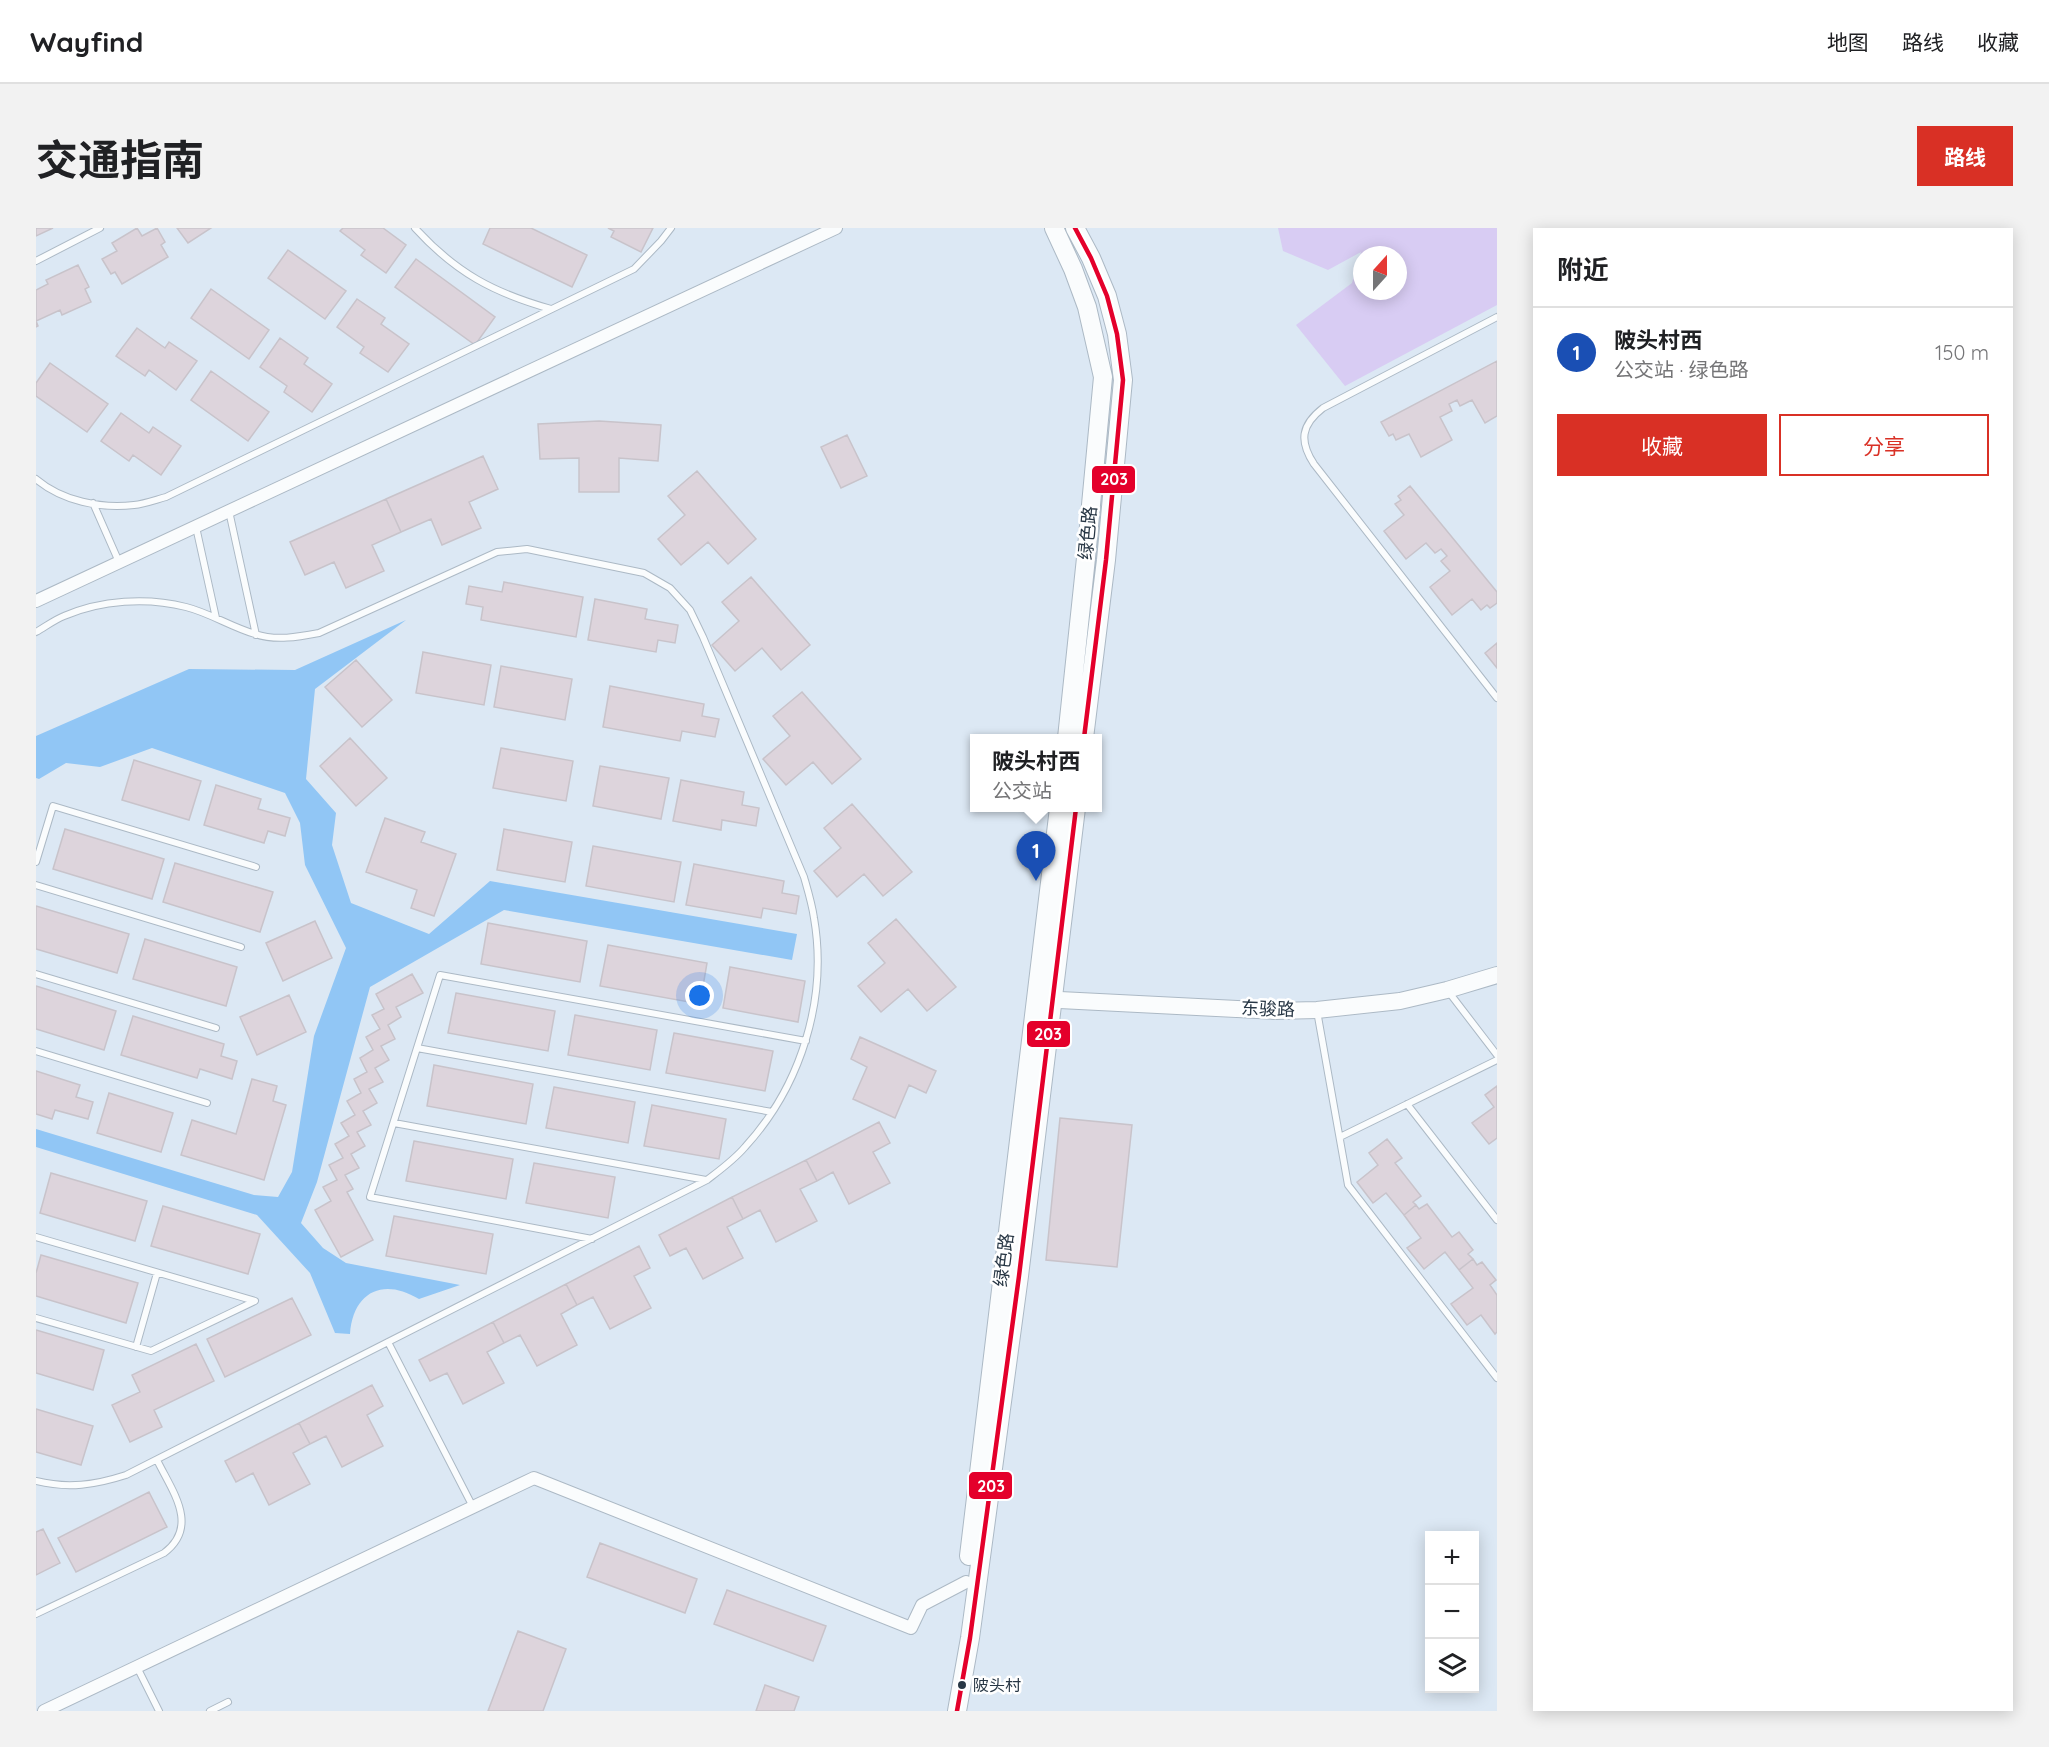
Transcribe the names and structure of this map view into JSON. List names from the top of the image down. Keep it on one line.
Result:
{"streets":{"main road":["绿色路"],"street":["东骏路"]},"crossings":[["绿色路","东骏路"]],"places":["陂头村"],"lines":["transit line 203"],"north":"top","page":{"header":"Wayfind","nav":["地图","路线","收藏"],"title":"交通指南","buttons":["路线",["收藏","分享"]],"heading":"附近","list":[{"mark":"1","name":"陂头村西","note":"公交站 · 绿色路","value":"150 m"}],"popup":["陂头村西","公交站"],"pins":"1","map_buttons":["+","−"]}}
